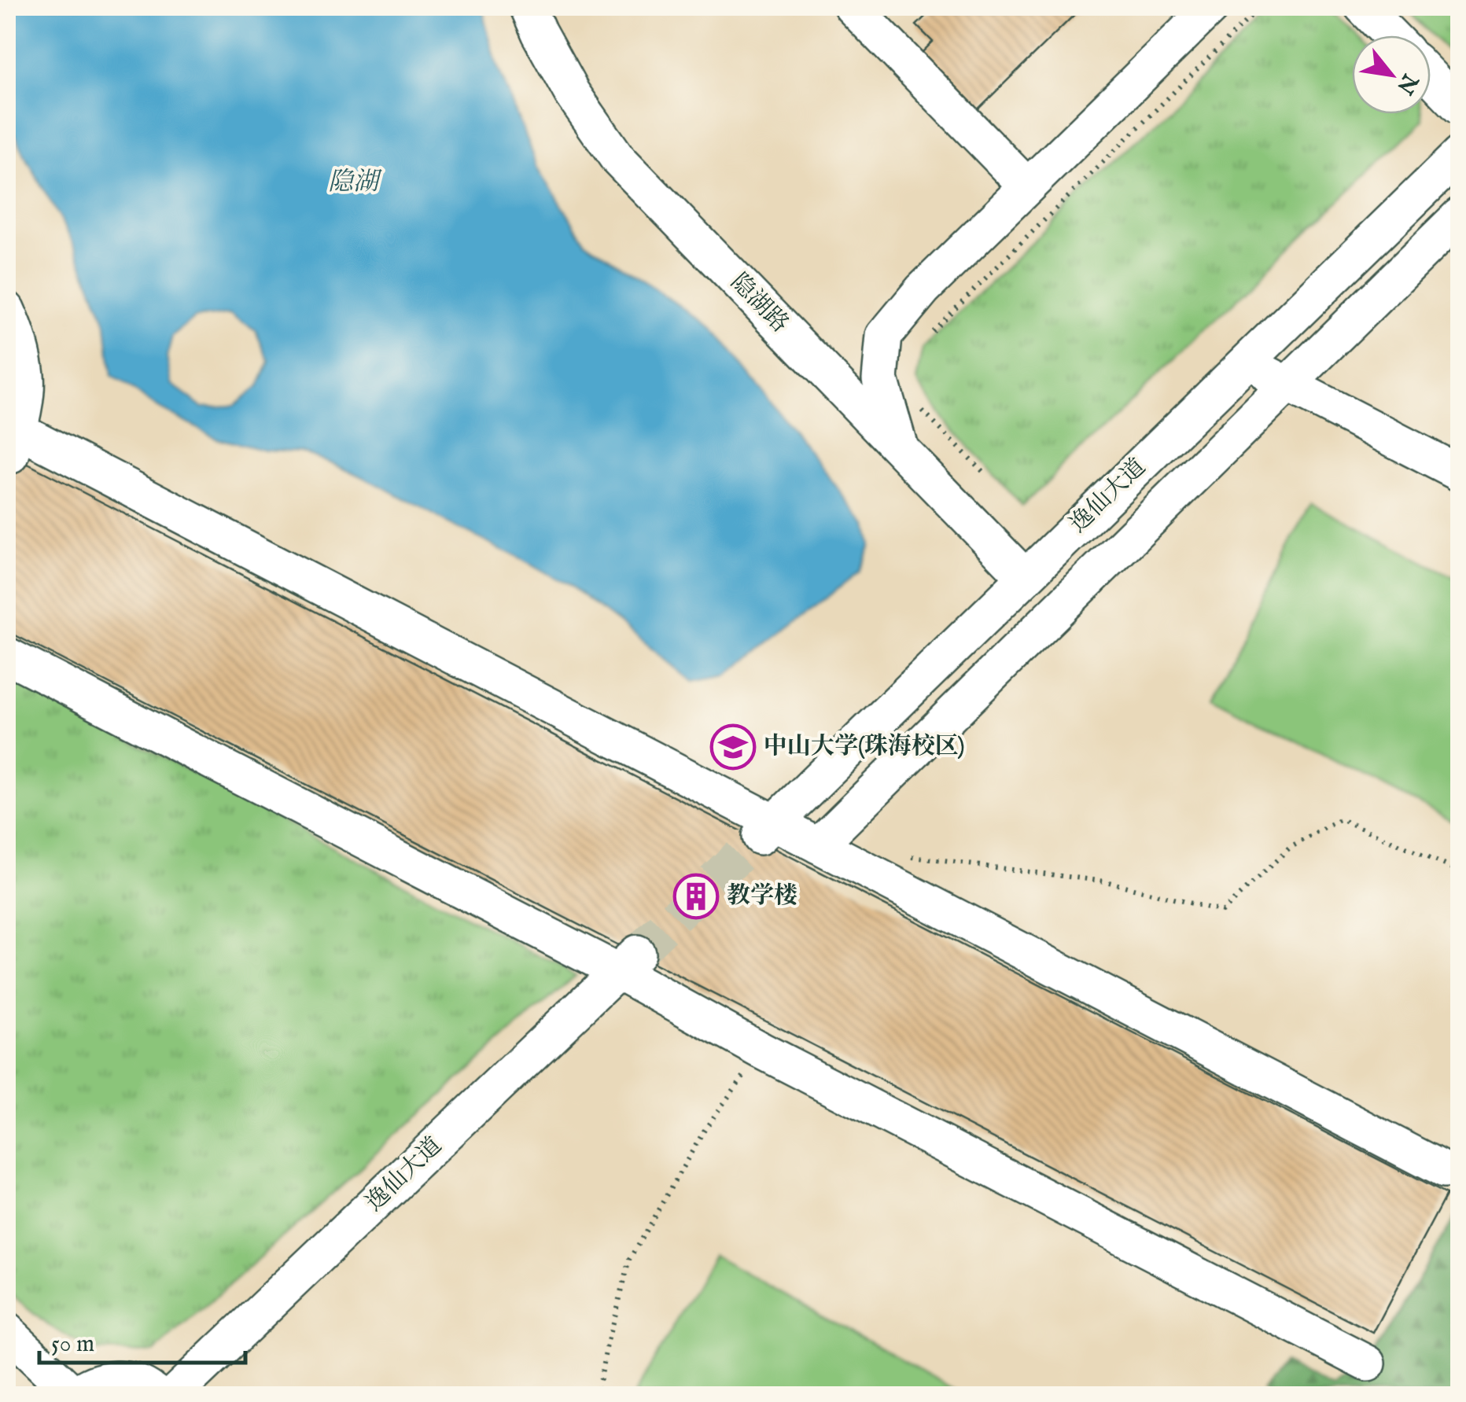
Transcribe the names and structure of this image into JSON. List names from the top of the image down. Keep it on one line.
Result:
{"streets":{"street":["隐湖路","逸仙大道"]},"crossings":[["隐湖路","逸仙大道"]],"water":["隐湖"],"places":{"school or university":["中山大学(珠海校区)"],"building":["教学楼"]},"scale_bar":"50 m","north":"bottom right"}
